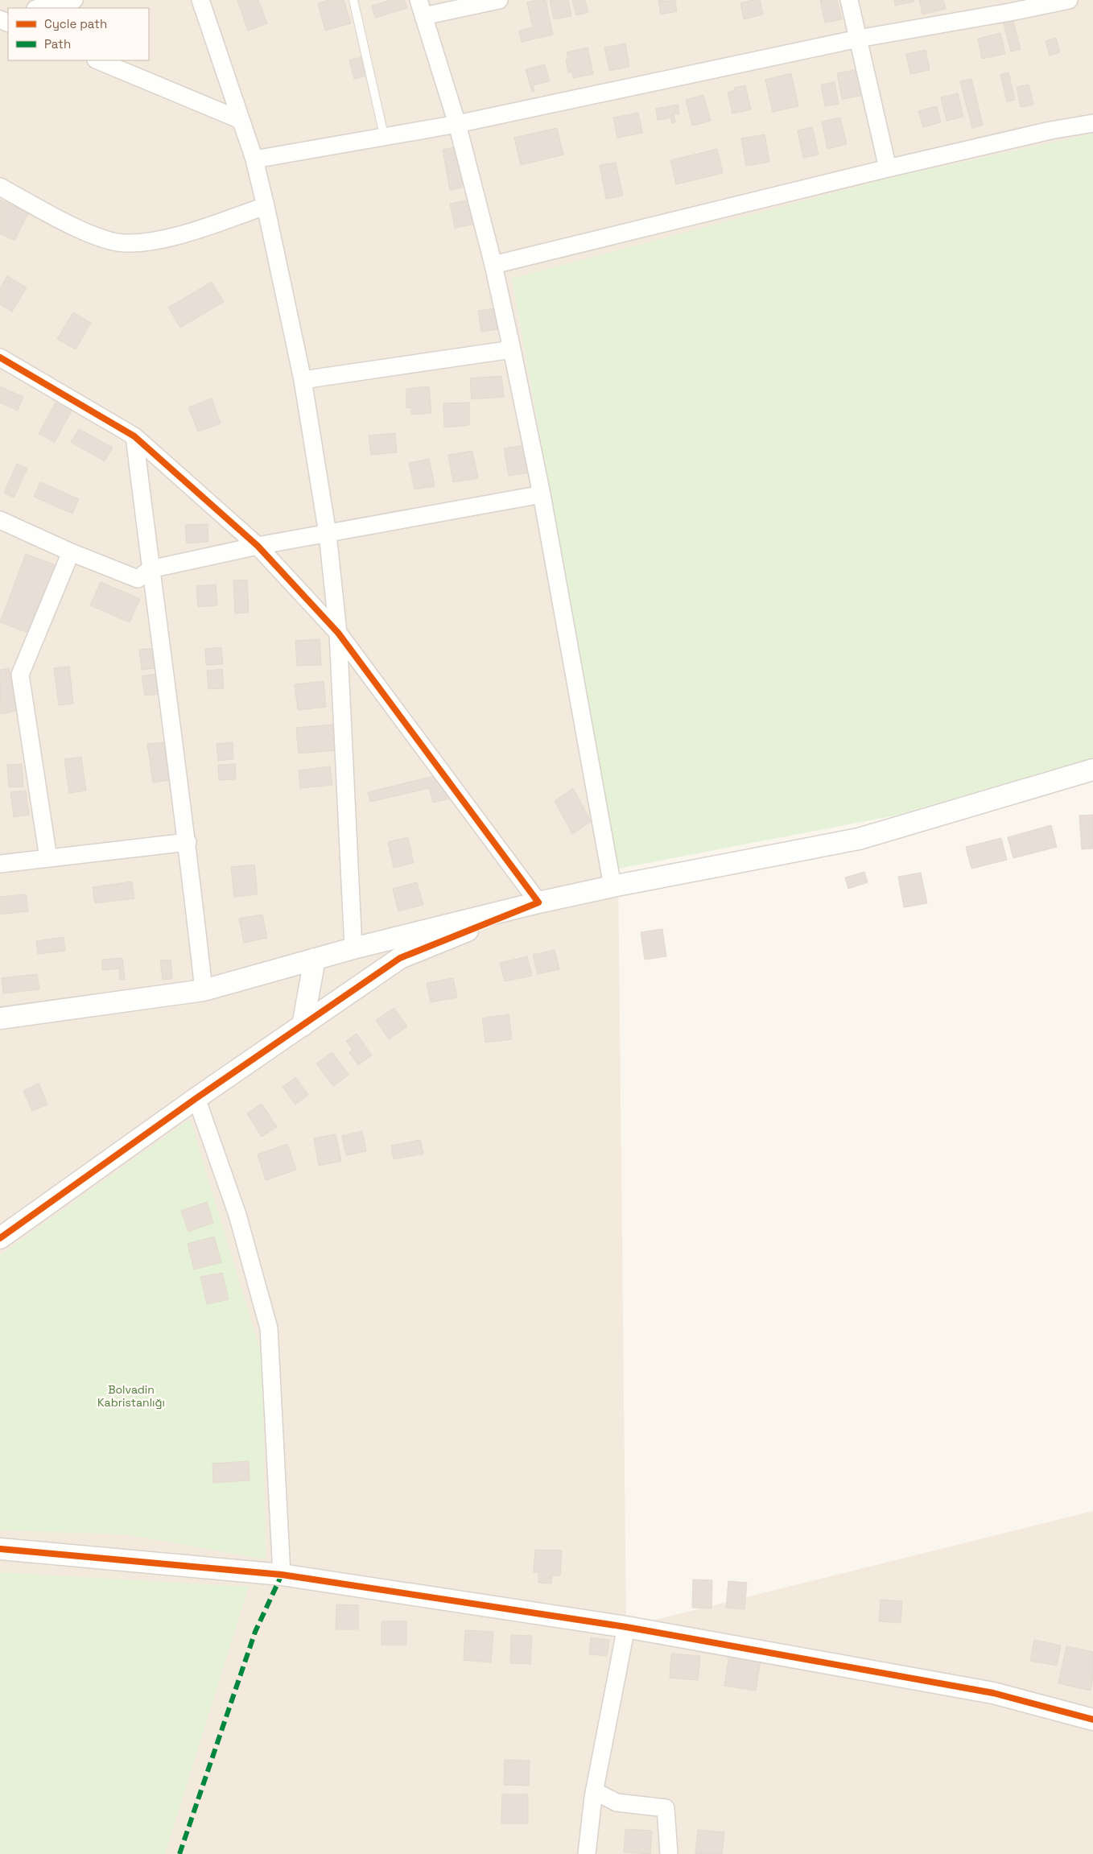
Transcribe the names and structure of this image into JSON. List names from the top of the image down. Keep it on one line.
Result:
{"parks":["Bolvadin Kabristanlığı"],"legend":["Cycle path","Path"]}
